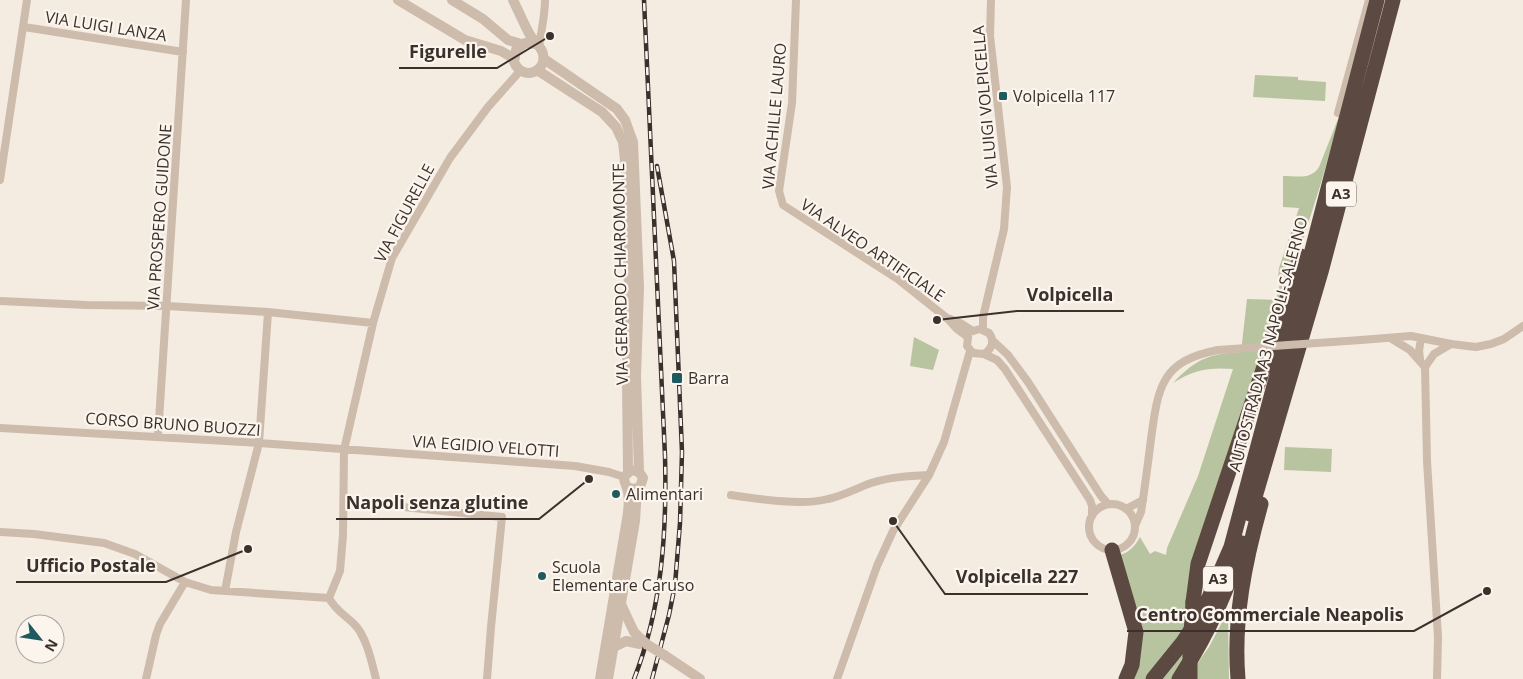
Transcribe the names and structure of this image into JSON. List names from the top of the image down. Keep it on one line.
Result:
{"streets":{"highway":["A3","AUTOSTRADA A3 NAPOLI-SALERNO"],"street":["VIA LUIGI LANZA","VIA LUIGI VOLPICELLA","VIA ACHILLE LAURO","VIA FIGURELLE","VIA PROSPERO GUIDONE","VIA ALVEO ARTIFICIALE","VIA GERARDO CHIAROMONTE","CORSO BRUNO BUOZZI","VIA EGIDIO VELOTTI"]},"crossings":[["VIA LUIGI LANZA","VIA PROSPERO GUIDONE"],["VIA LUIGI VOLPICELLA","VIA ALVEO ARTIFICIALE"],["VIA ACHILLE LAURO","VIA ALVEO ARTIFICIALE"],["VIA FIGURELLE","VIA GERARDO CHIAROMONTE"],["VIA FIGURELLE","CORSO BRUNO BUOZZI"],["VIA FIGURELLE","VIA EGIDIO VELOTTI"],["VIA PROSPERO GUIDONE","CORSO BRUNO BUOZZI"],["VIA GERARDO CHIAROMONTE","VIA EGIDIO VELOTTI"],["CORSO BRUNO BUOZZI","VIA EGIDIO VELOTTI"]],"places":{"other":["Figurelle","Volpicella","Napoli senza glutine","Alimentari","Volpicella 227","Ufficio Postale","Scuola Elementare Caruso","Centro Commerciale Neapolis"],"transit":["Volpicella 117","Barra"]},"north":"bottom right"}
